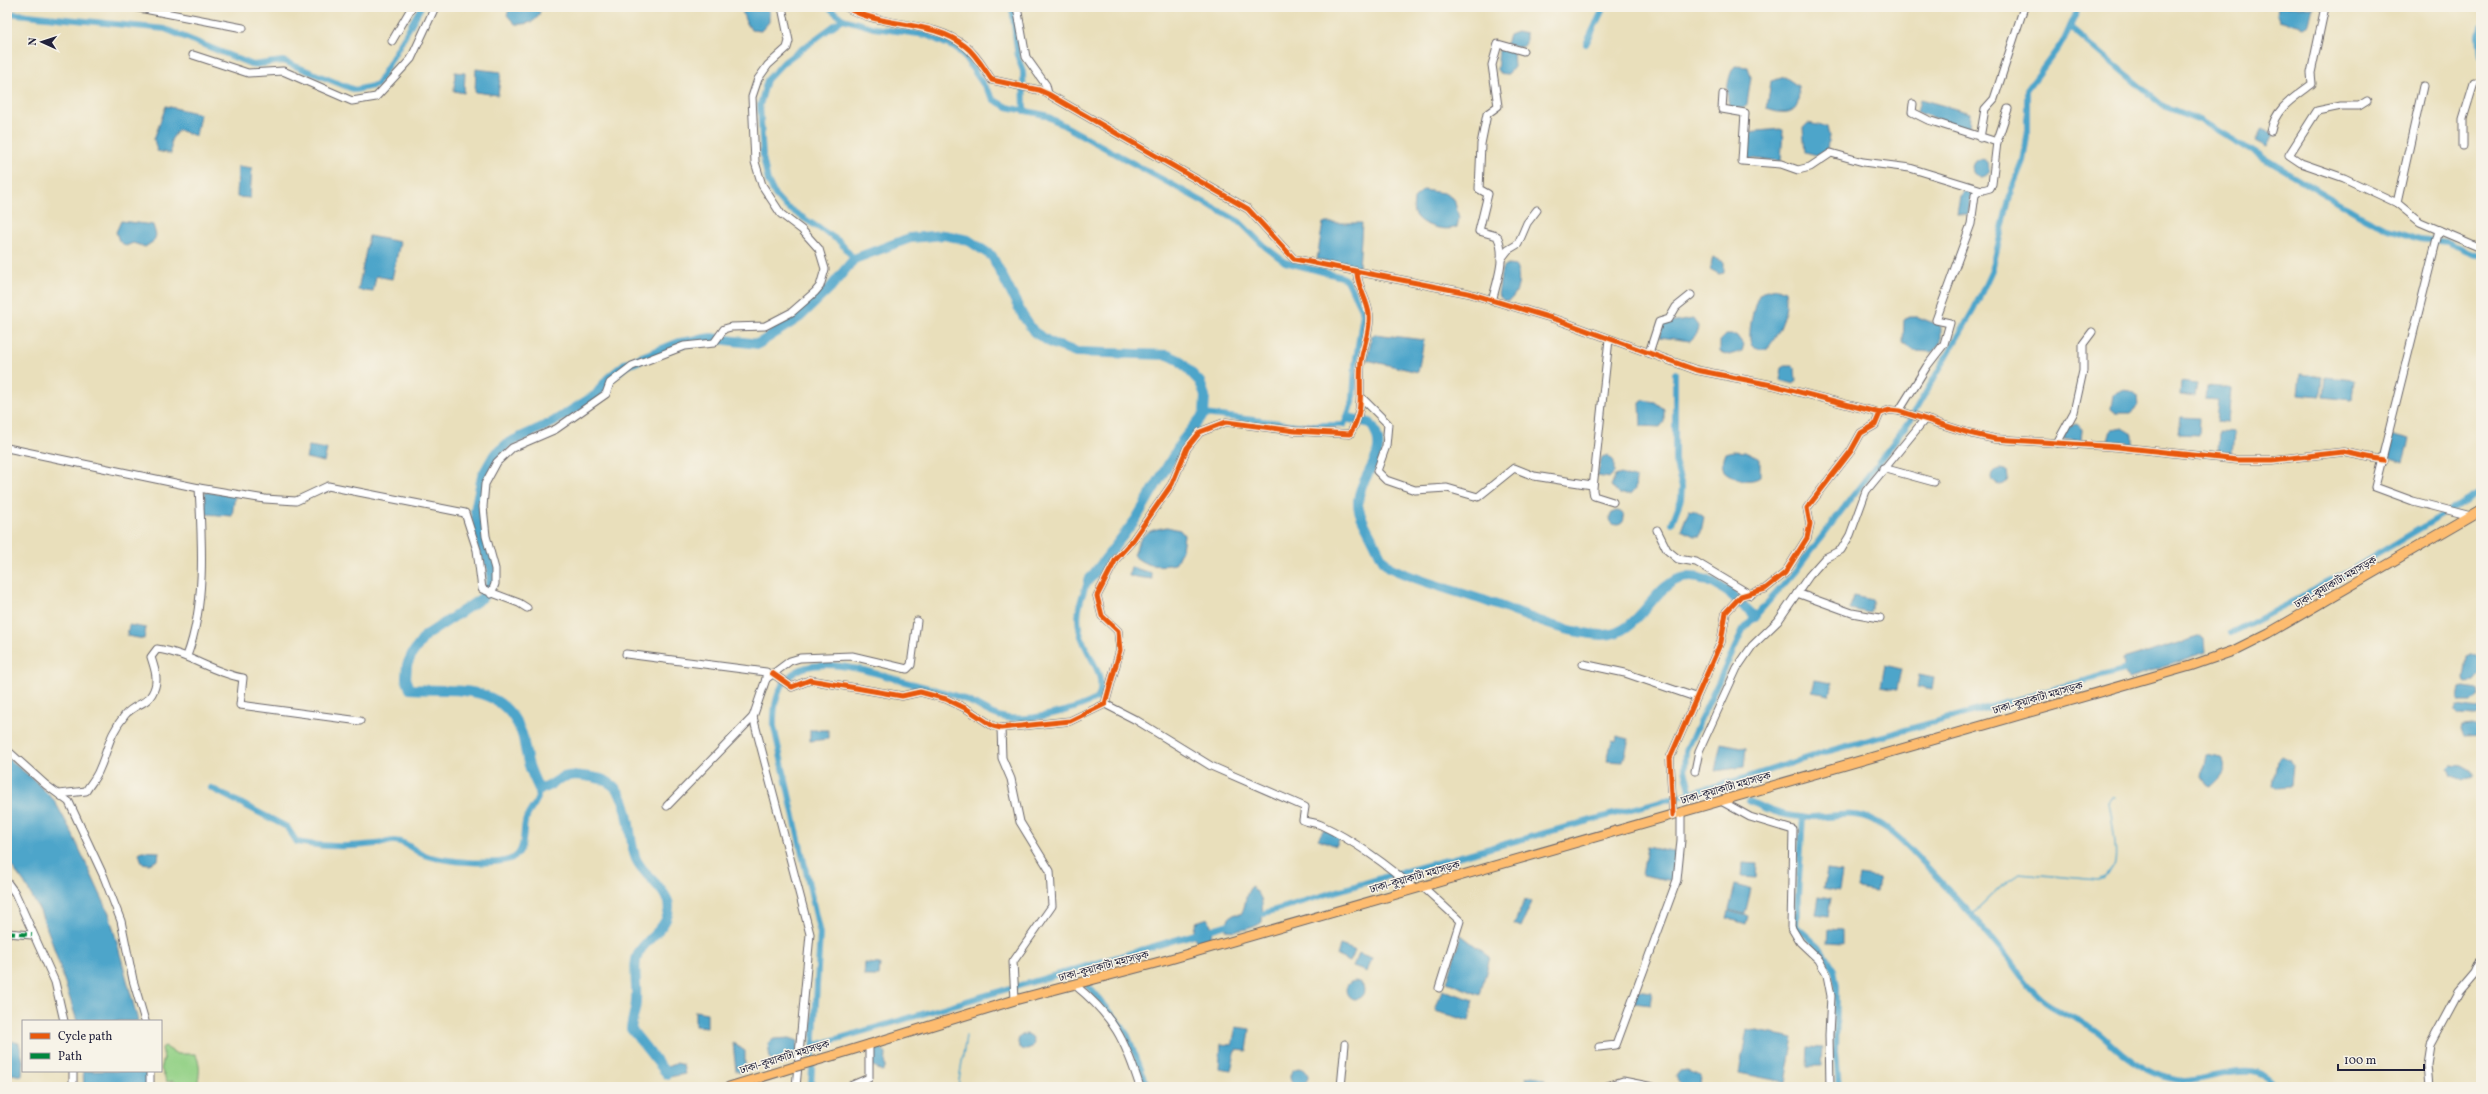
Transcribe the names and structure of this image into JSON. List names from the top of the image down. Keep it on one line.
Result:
{"streets":{"main road":["ঢাকা-কুয়াকাটা মহাসড়ক"]},"legend":["Cycle path","Path"],"scale_bar":"100 m","north":"left"}
